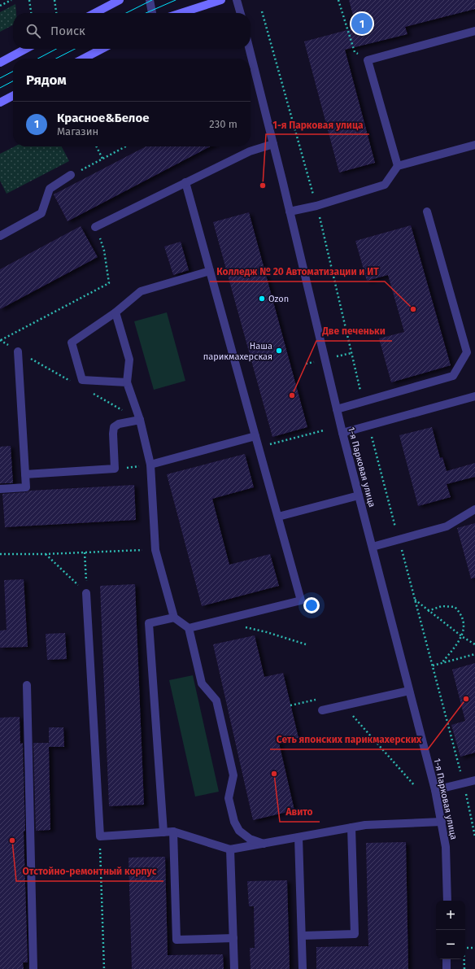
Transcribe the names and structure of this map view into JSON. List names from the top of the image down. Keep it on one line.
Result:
{"streets":{"street":["1-я Парковая улица"]},"places":["1-я Парковая улица","Ozon","Колледж № 20 Автоматизации и ИТ","Наша парикмахерская","Две печеньки","Сеть японских парикмахерских","Авито","Отстойно-ремонтный корпус"],"page":{"pins":"1","search":"Поиск","heading":"Рядом","list":[{"mark":"1","name":"Красное&Белое","note":"Магазин","value":"230 m"}],"map_buttons":["+","−"]}}
